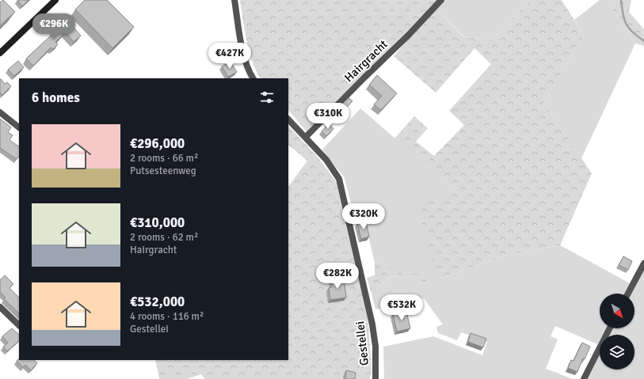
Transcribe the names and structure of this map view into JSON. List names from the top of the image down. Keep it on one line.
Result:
{"streets":{"street":["Hairgracht","Gestellei"]},"crossings":[["Hairgracht","Gestellei"]],"north":"bottom right","page":{"price":["€296K","€427K","€310K","€320K","€282K","€532K"],"heading":"6 homes","list":[{"name":"€296,000","note":"2 rooms · 66 m² · Putsesteenweg"},{"name":"€310,000","note":"2 rooms · 62 m² · Hairgracht"},{"name":"€532,000","note":"4 rooms · 116 m² · Gestellei"}]}}
